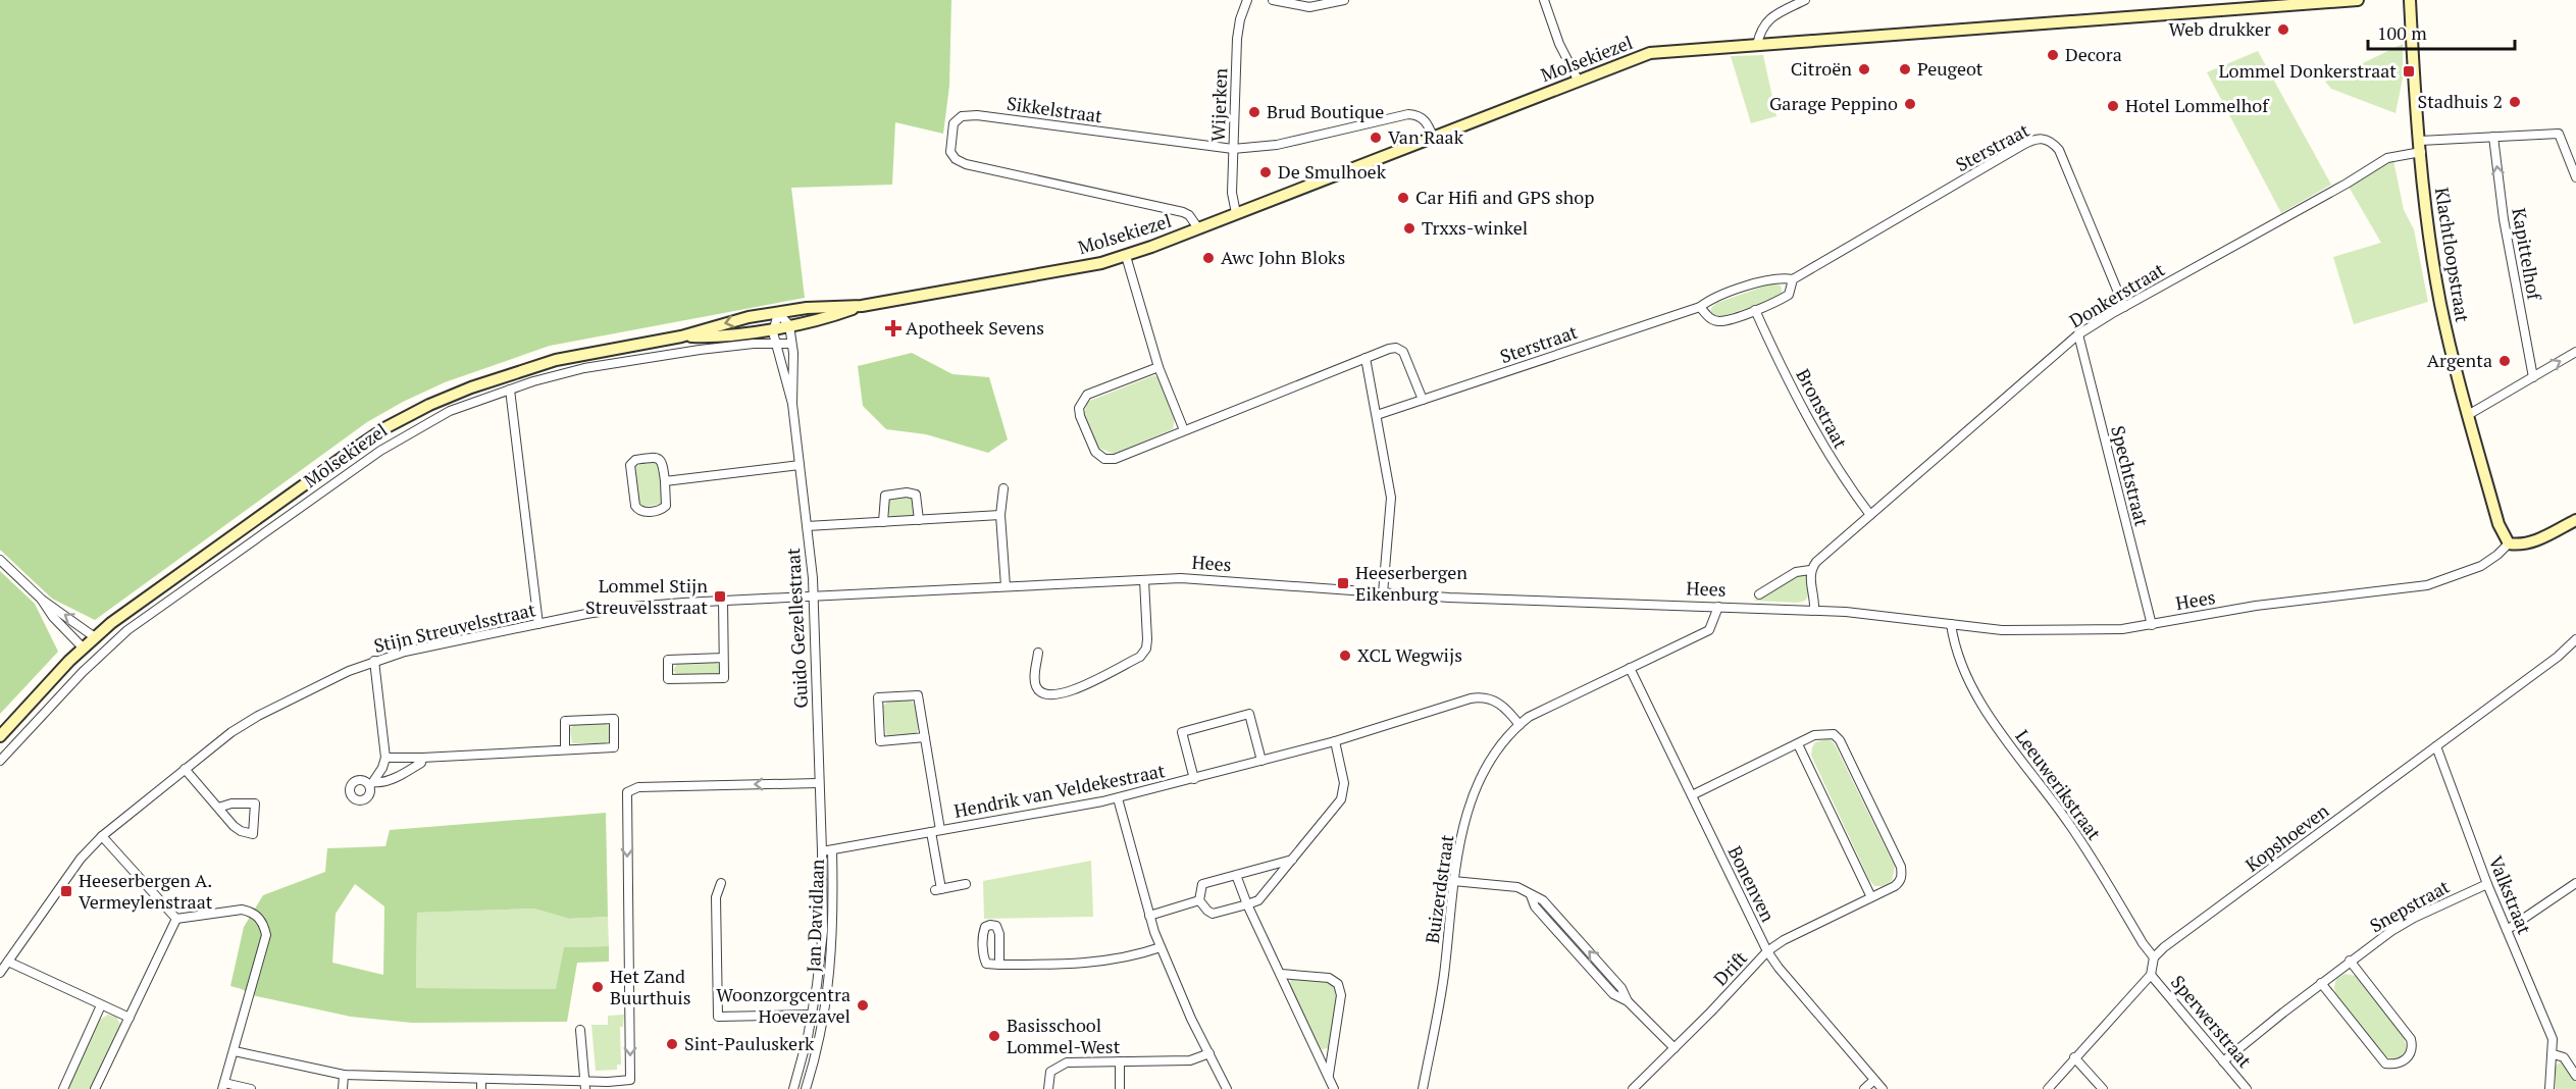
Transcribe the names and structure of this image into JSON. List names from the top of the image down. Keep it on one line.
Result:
{"streets":{"main road":["Molsekiezel","Klachtloopstraat"],"street":["Wijerken","Sikkelstraat","Sterstraat","Kapittelhof","Donkerstraat","Bronstraat","Spechtstraat","Hees","Stijn Streuvelsstraat","Guido Gezellestraat","Leeuwerikstraat","Hendrik van Veldekestraat","Kopshoeven","Bonenven","Buizerdstraat","Valkstraat","Snepstraat","Jan Davidlaan","Drift","Sperwerstraat"]},"crossings":[["Molsekiezel","Wijerken"],["Molsekiezel","Sikkelstraat"],["Molsekiezel","Guido Gezellestraat"],["Wijerken","Sikkelstraat"],["Sterstraat","Donkerstraat"],["Sterstraat","Bronstraat"],["Kapittelhof","Donkerstraat"],["Klachtloopstraat","Donkerstraat"],["Klachtloopstraat","Hees"],["Donkerstraat","Bronstraat"],["Donkerstraat","Spechtstraat"],["Spechtstraat","Hees"],["Hees","Stijn Streuvelsstraat"],["Hees","Guido Gezellestraat"],["Hees","Leeuwerikstraat"],["Hees","Buizerdstraat"],["Stijn Streuvelsstraat","Guido Gezellestraat"],["Guido Gezellestraat","Hendrik van Veldekestraat"],["Guido Gezellestraat","Jan Davidlaan"],["Leeuwerikstraat","Kopshoeven"],["Hendrik van Veldekestraat","Buizerdstraat"],["Hendrik van Veldekestraat","Jan Davidlaan"],["Kopshoeven","Valkstraat"],["Bonenven","Buizerdstraat"],["Bonenven","Drift"],["Valkstraat","Snepstraat"],["Snepstraat","Sperwerstraat"]],"one_way":["Kapittelhof"],"places":{"other":["Web drukker","Decora","Citroën","Peugeot","Stadhuis 2","Garage Peppino","Hotel Lommelhof","Brud Boutique","Van Raak","De Smulhoek","Car Hifi and GPS shop","Trxxs-winkel","Awc John Bloks","Argenta","XCL Wegwijs","Het Zand Buurthuis","Woonzorgcentra Hoevezavel","Basisschool Lommel-West","Sint-Pauluskerk"],"transit":["Lommel Donkerstraat","Heeserbergen Eikenburg","Lommel Stijn Streuvelsstraat","Heeserbergen A. Vermeylenstraat"],"health":["Apotheek Sevens"]},"scale_bar":"100 m"}
